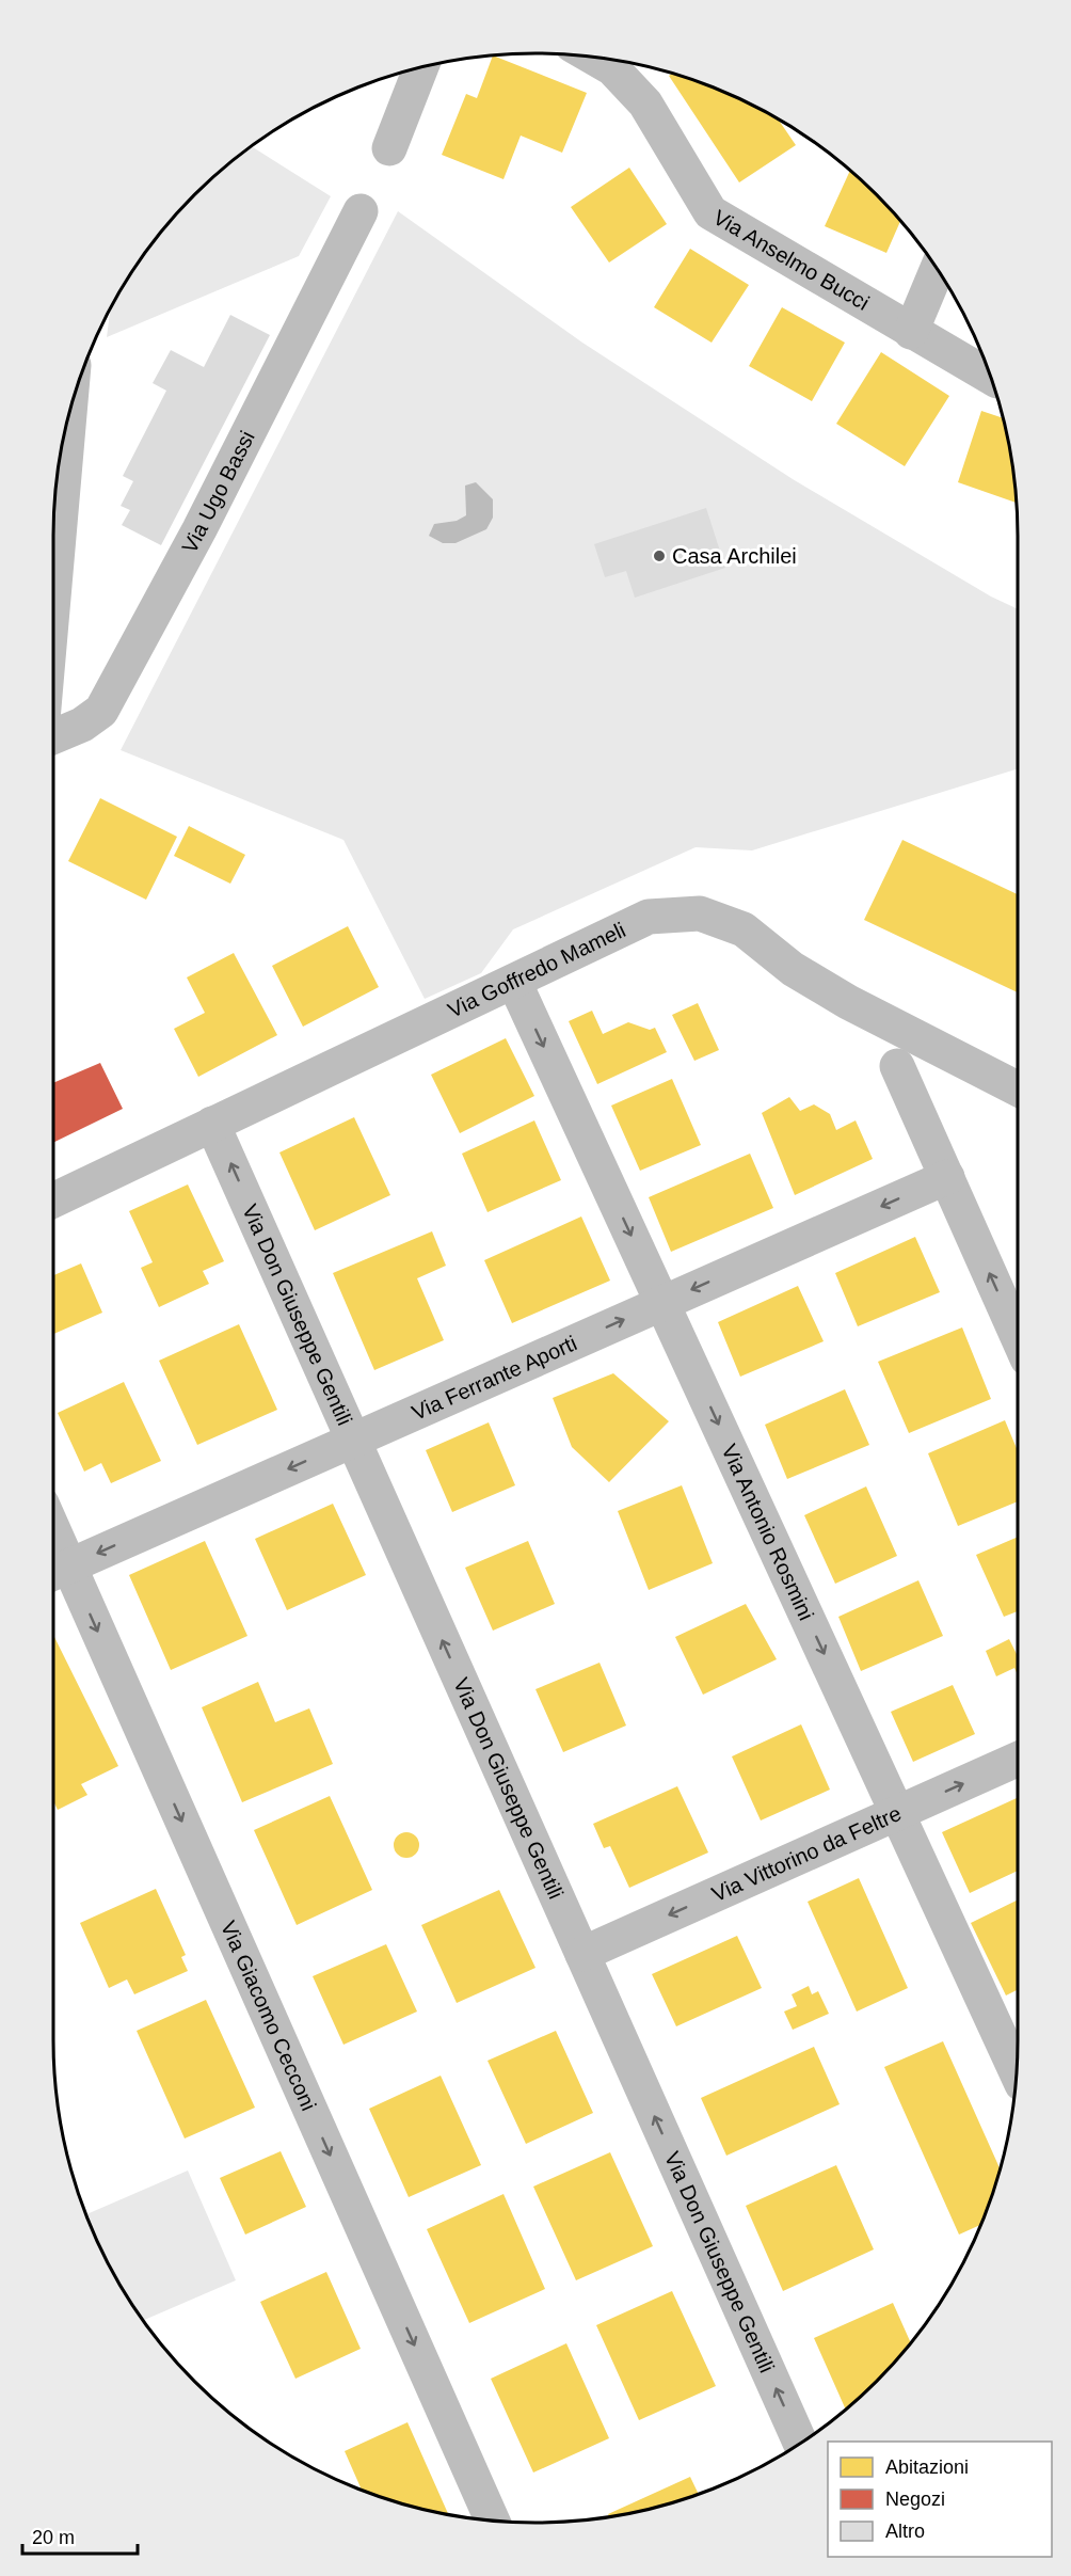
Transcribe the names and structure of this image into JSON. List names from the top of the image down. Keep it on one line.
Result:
{"streets":{"street":["Via Anselmo Bucci","Via Ugo Bassi","Via Goffredo Mameli","Via Don Giuseppe Gentili","Via Ferrante Aporti","Via Antonio Rosmini","Via Vittorino da Feltre","Via Giacomo Cecconi"]},"crossings":[["Via Goffredo Mameli","Via Don Giuseppe Gentili"],["Via Goffredo Mameli","Via Antonio Rosmini"],["Via Don Giuseppe Gentili","Via Ferrante Aporti"],["Via Don Giuseppe Gentili","Via Vittorino da Feltre"],["Via Ferrante Aporti","Via Antonio Rosmini"],["Via Ferrante Aporti","Via Giacomo Cecconi"],["Via Antonio Rosmini","Via Vittorino da Feltre"]],"one_way":["Via Don Giuseppe Gentili","Via Giacomo Cecconi"],"places":["Casa Archilei"],"legend":["Abitazioni","Negozi","Altro"],"scale_bar":"20 m"}
